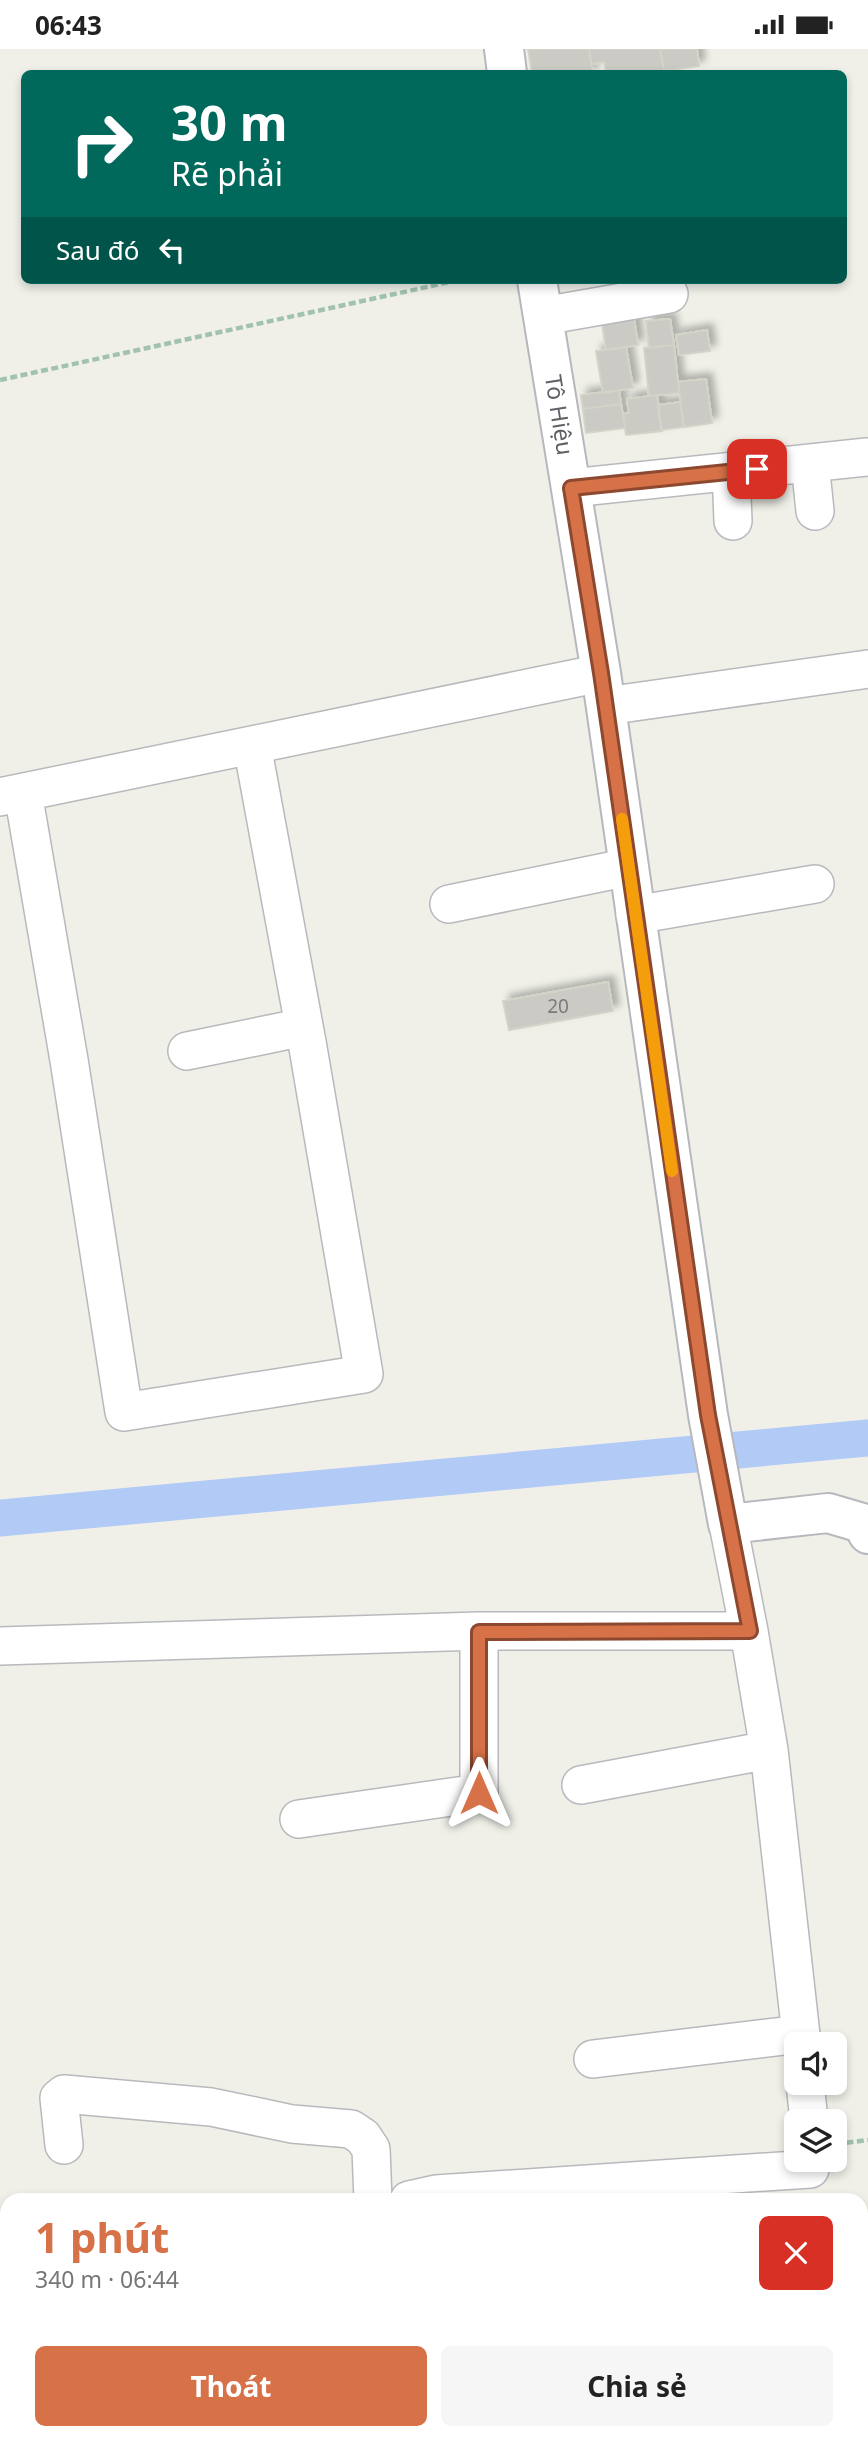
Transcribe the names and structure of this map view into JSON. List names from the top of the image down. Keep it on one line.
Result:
{"streets":{"main road":["Tô Hiệu"]},"house_numbers":["20"],"page":{"status":"06:43","turn":["30 m","Rẽ phải"],"then":"Sau đó","heading":["1 phút","340 m · 06:44"],"buttons":["Thoát","Chia sẻ"]}}
